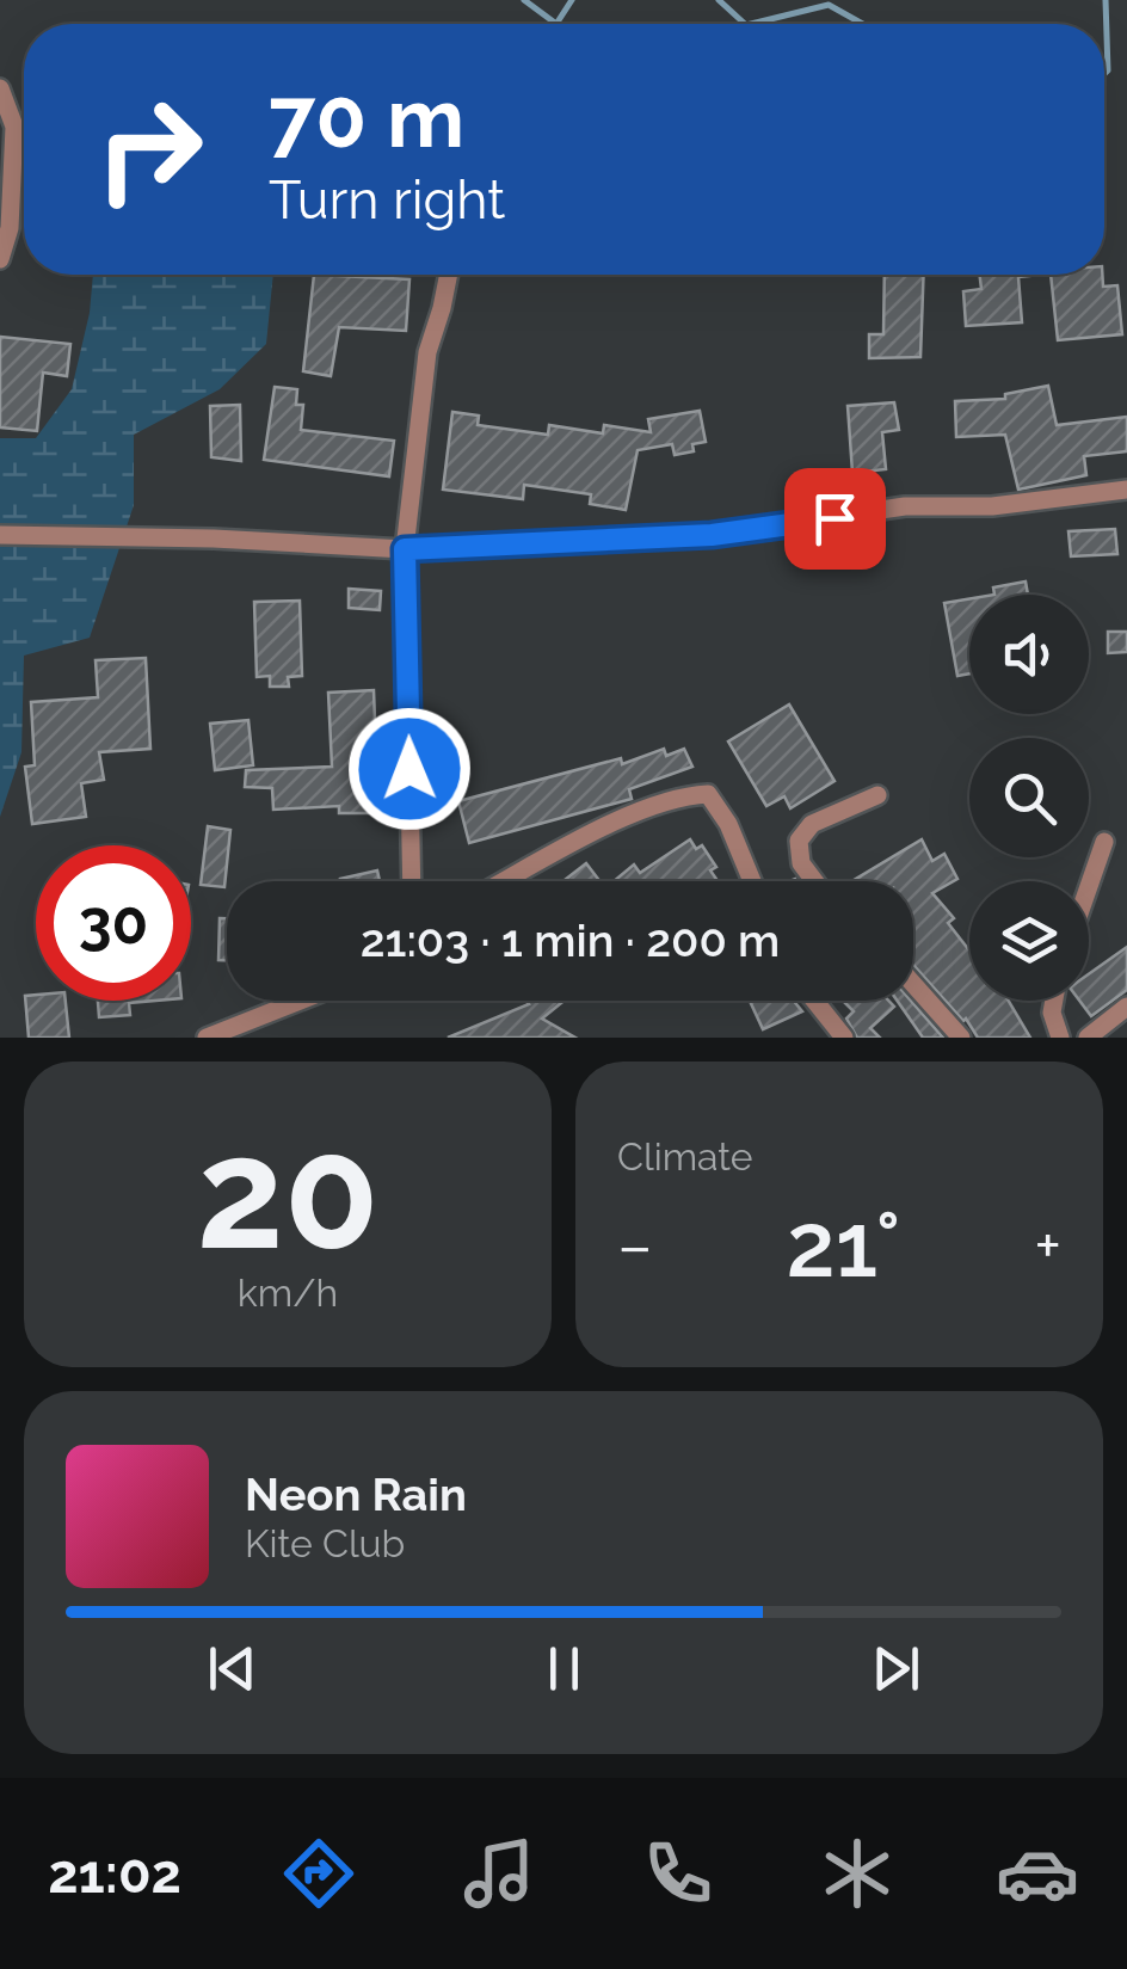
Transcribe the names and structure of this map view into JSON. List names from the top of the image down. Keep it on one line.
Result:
{"page":{"turn":["70 m","Turn right"],"limit":"30","trip":"21:03 · 1 min · 200 m","tile":[["20","km/h"],"Climate"],"heat":["−","21°","+"],"song":["Neon Rain","Kite Club"],"tabs":"21:02"}}
